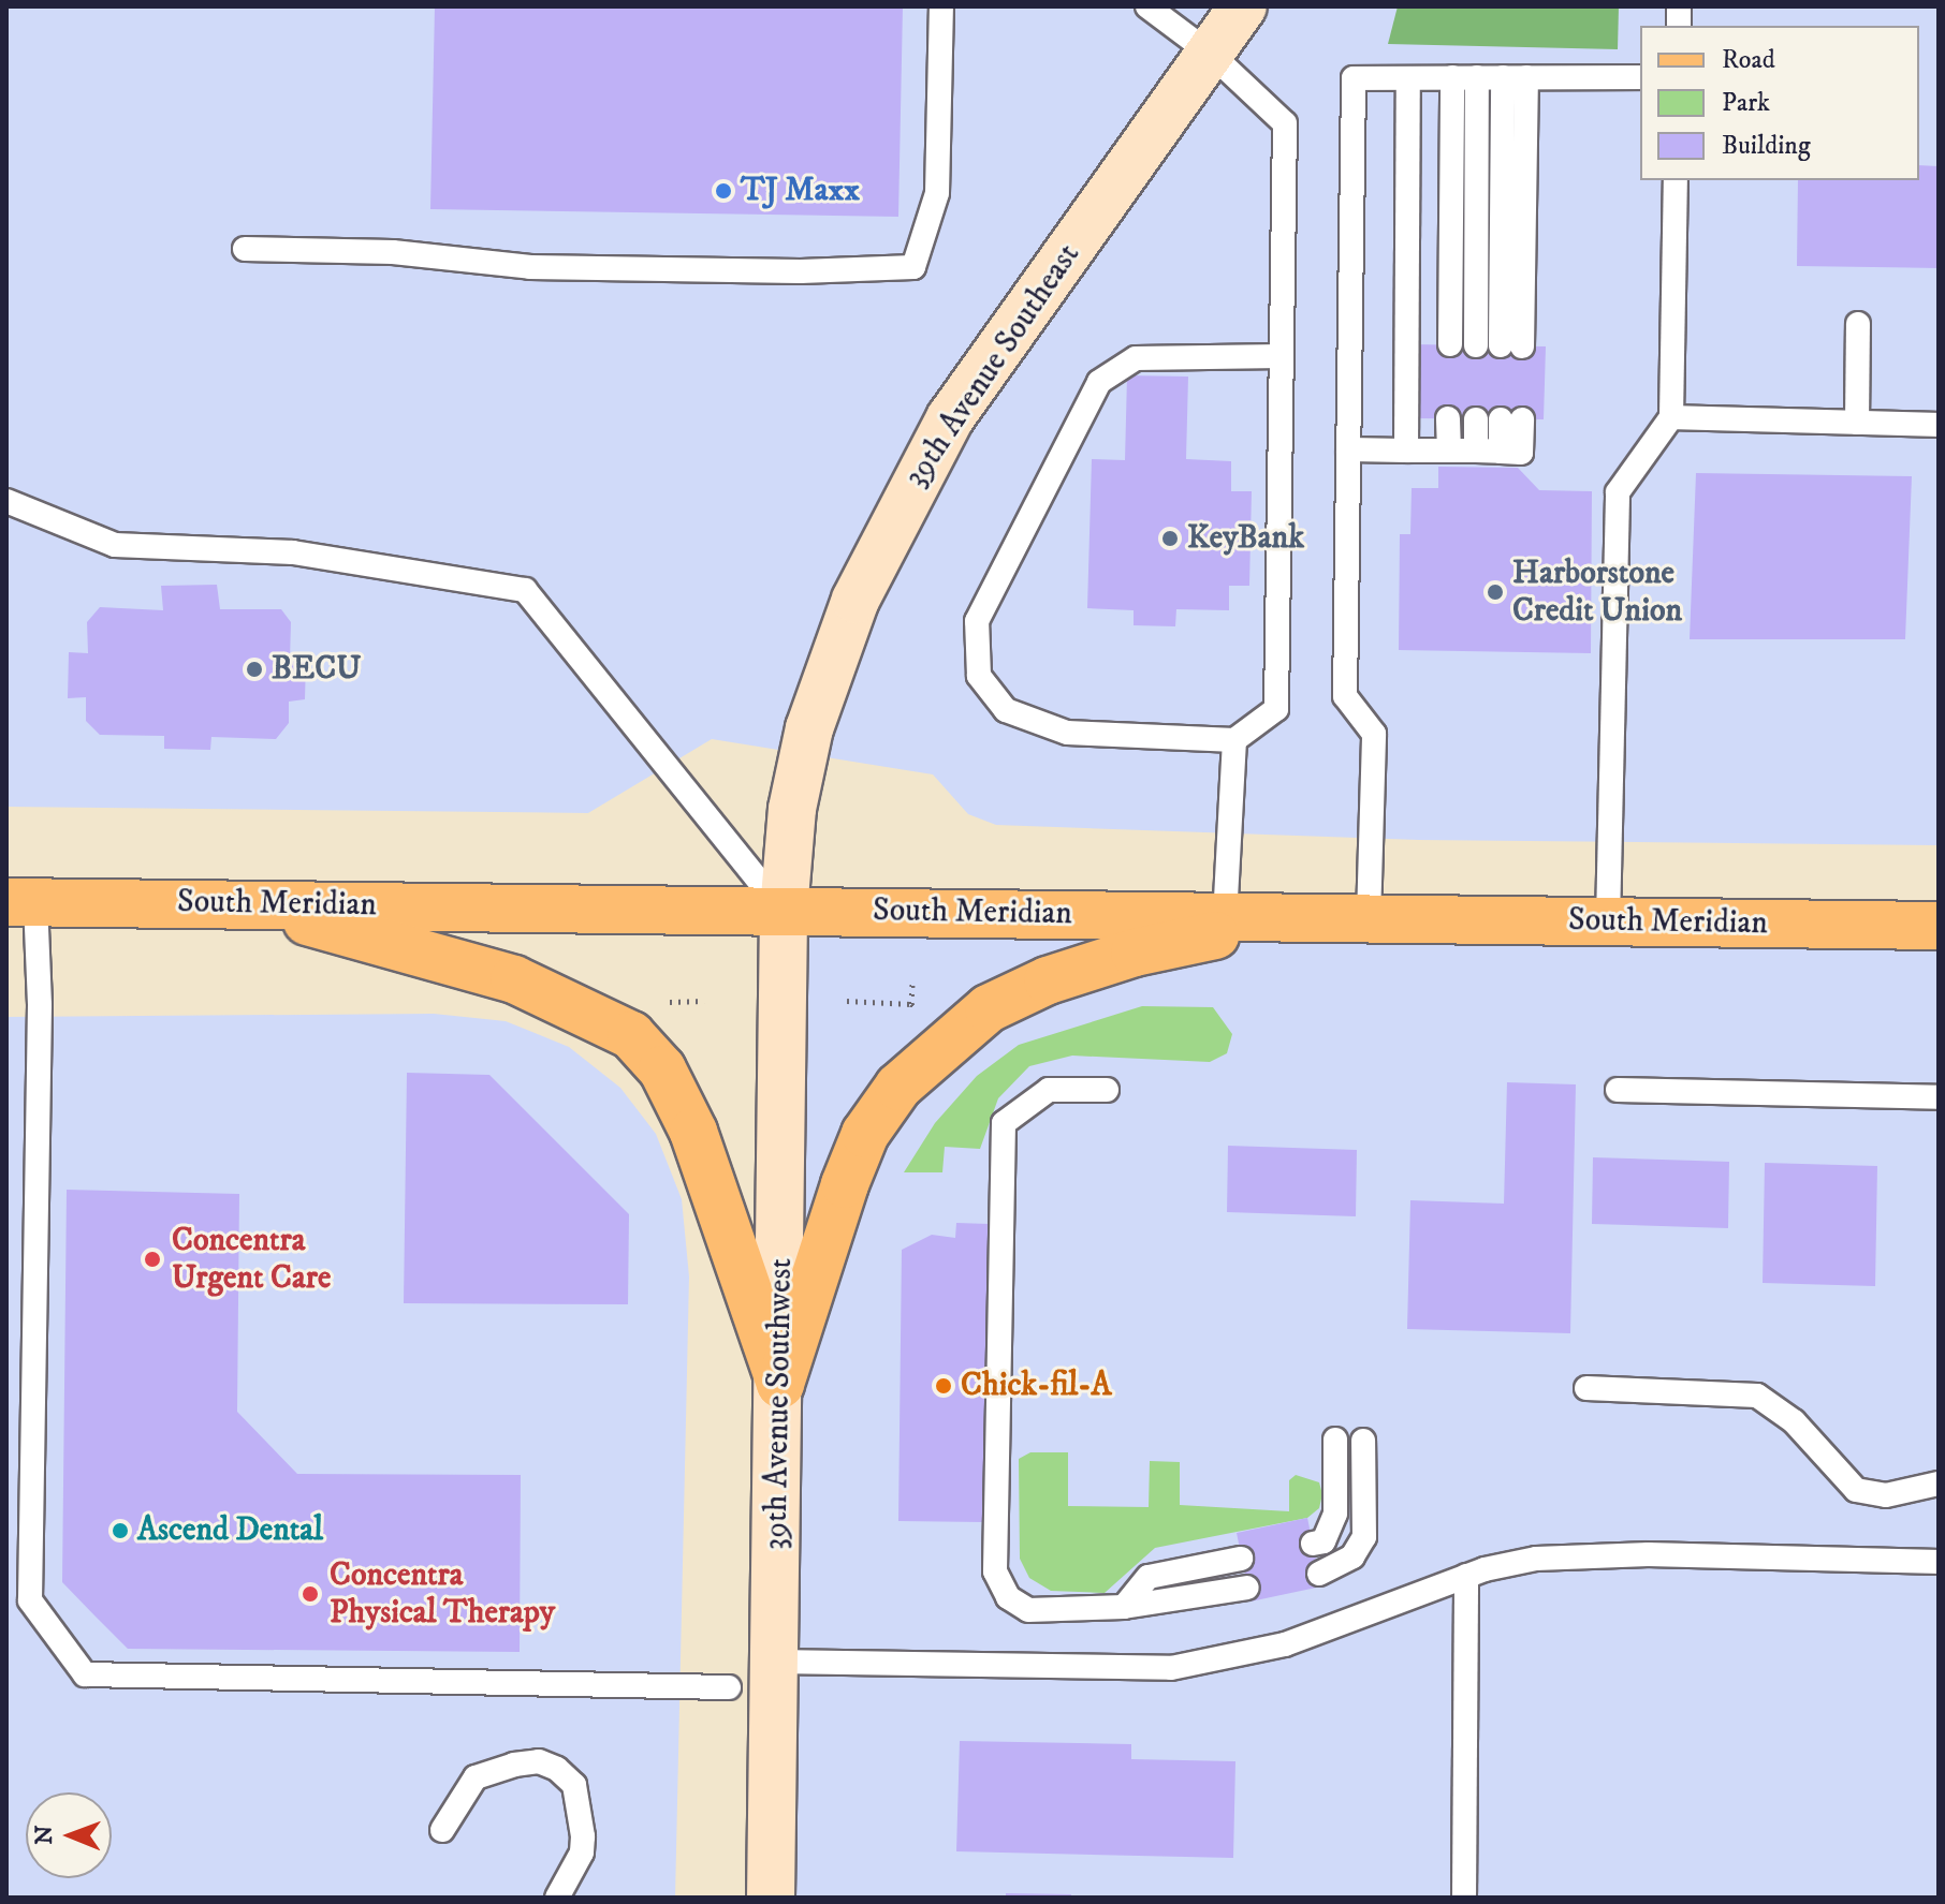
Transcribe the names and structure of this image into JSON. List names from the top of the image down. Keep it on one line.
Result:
{"streets":{"main road":["39th Avenue Southeast","South Meridian","39th Avenue Southwest"]},"crossings":[["39th Avenue Southeast","South Meridian"],["39th Avenue Southeast","39th Avenue Southwest"],["South Meridian","39th Avenue Southwest"]],"places":["TJ Maxx","KeyBank","Harborstone Credit Union","BECU","Concentra Urgent Care","Chick-fil-A","Ascend Dental","Concentra Physical Therapy"],"legend":["Road","Park","Building"],"north":"left"}
